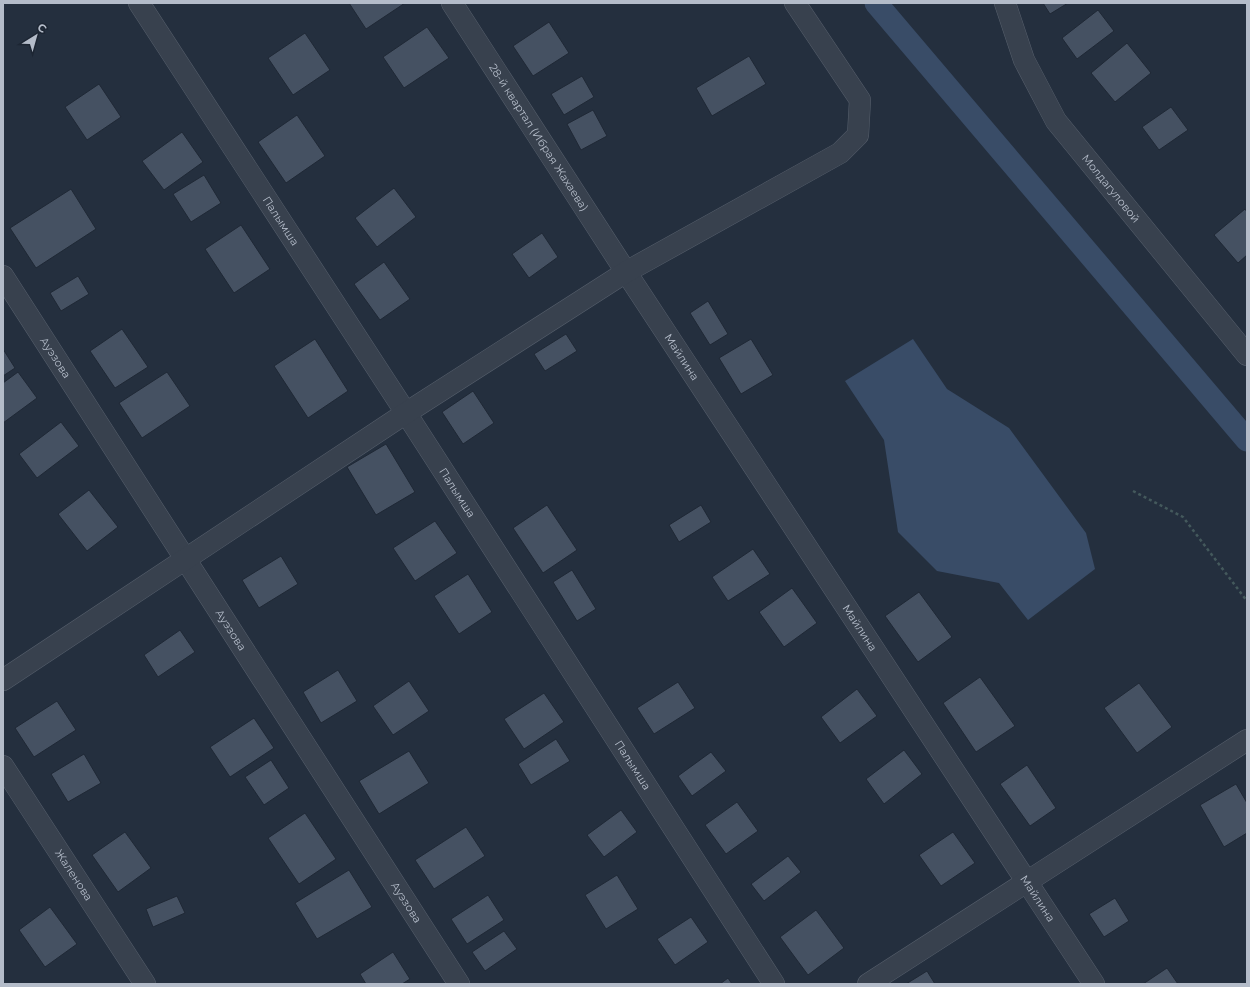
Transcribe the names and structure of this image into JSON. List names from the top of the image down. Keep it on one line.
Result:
{"streets":{"street":["28-й квартал (Ибрая Жахаева)","Молдагуловой","Палымша","Майлина","Ауэзова","Жаленова"]},"crossings":[["28-й квартал (Ибрая Жахаева)","Майлина"]],"north":"top right"}
